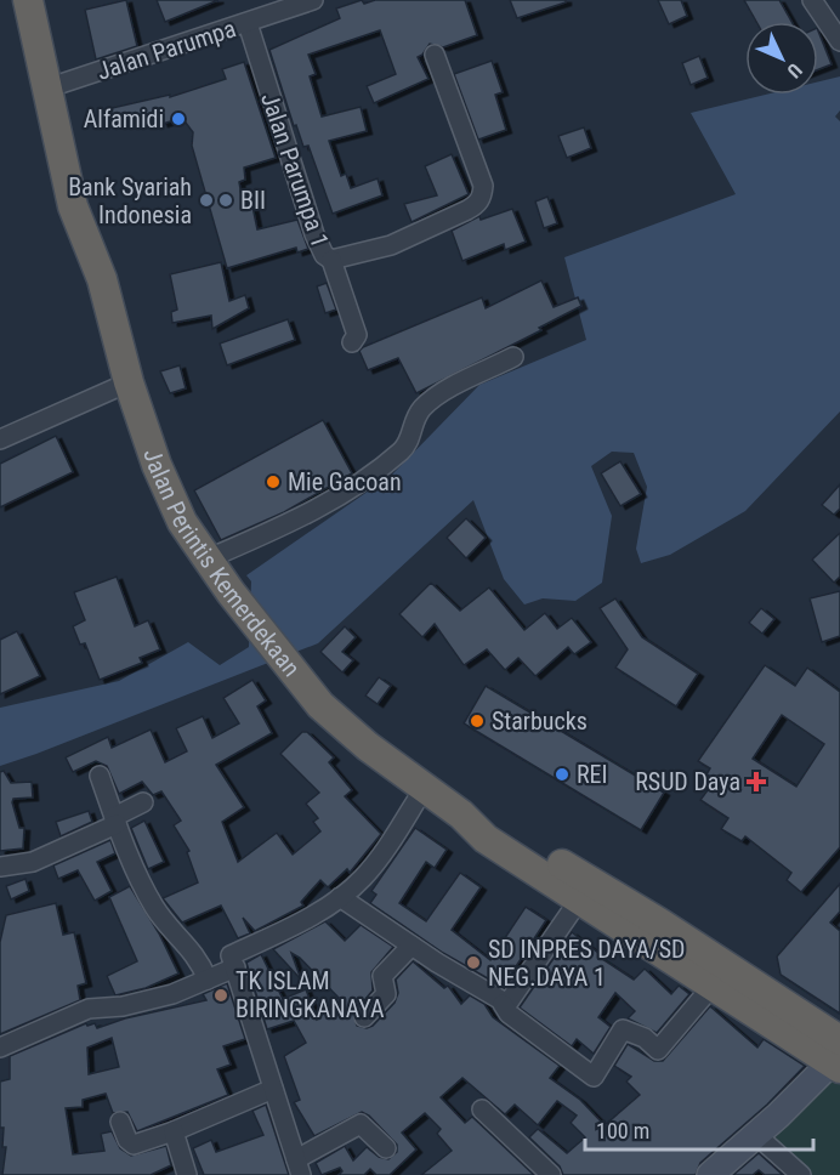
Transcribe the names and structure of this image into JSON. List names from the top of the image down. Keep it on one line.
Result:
{"streets":{"highway":["Jalan Perintis Kemerdekaan"],"street":["Jalan Parumpa","Jalan Parumpa 1"]},"crossings":[["Jalan Parumpa","Jalan Parumpa 1"],["Jalan Parumpa","Jalan Perintis Kemerdekaan"]],"places":{"other":["Alfamidi","Bank Syariah Indonesia","BII","Mie Gacoan","Starbucks","REI","SD INPRES DAYA/SD NEG.DAYA 1","TK ISLAM BIRINGKANAYA"],"health":["RSUD Daya"]},"scale_bar":"100 m","north":"bottom right"}
